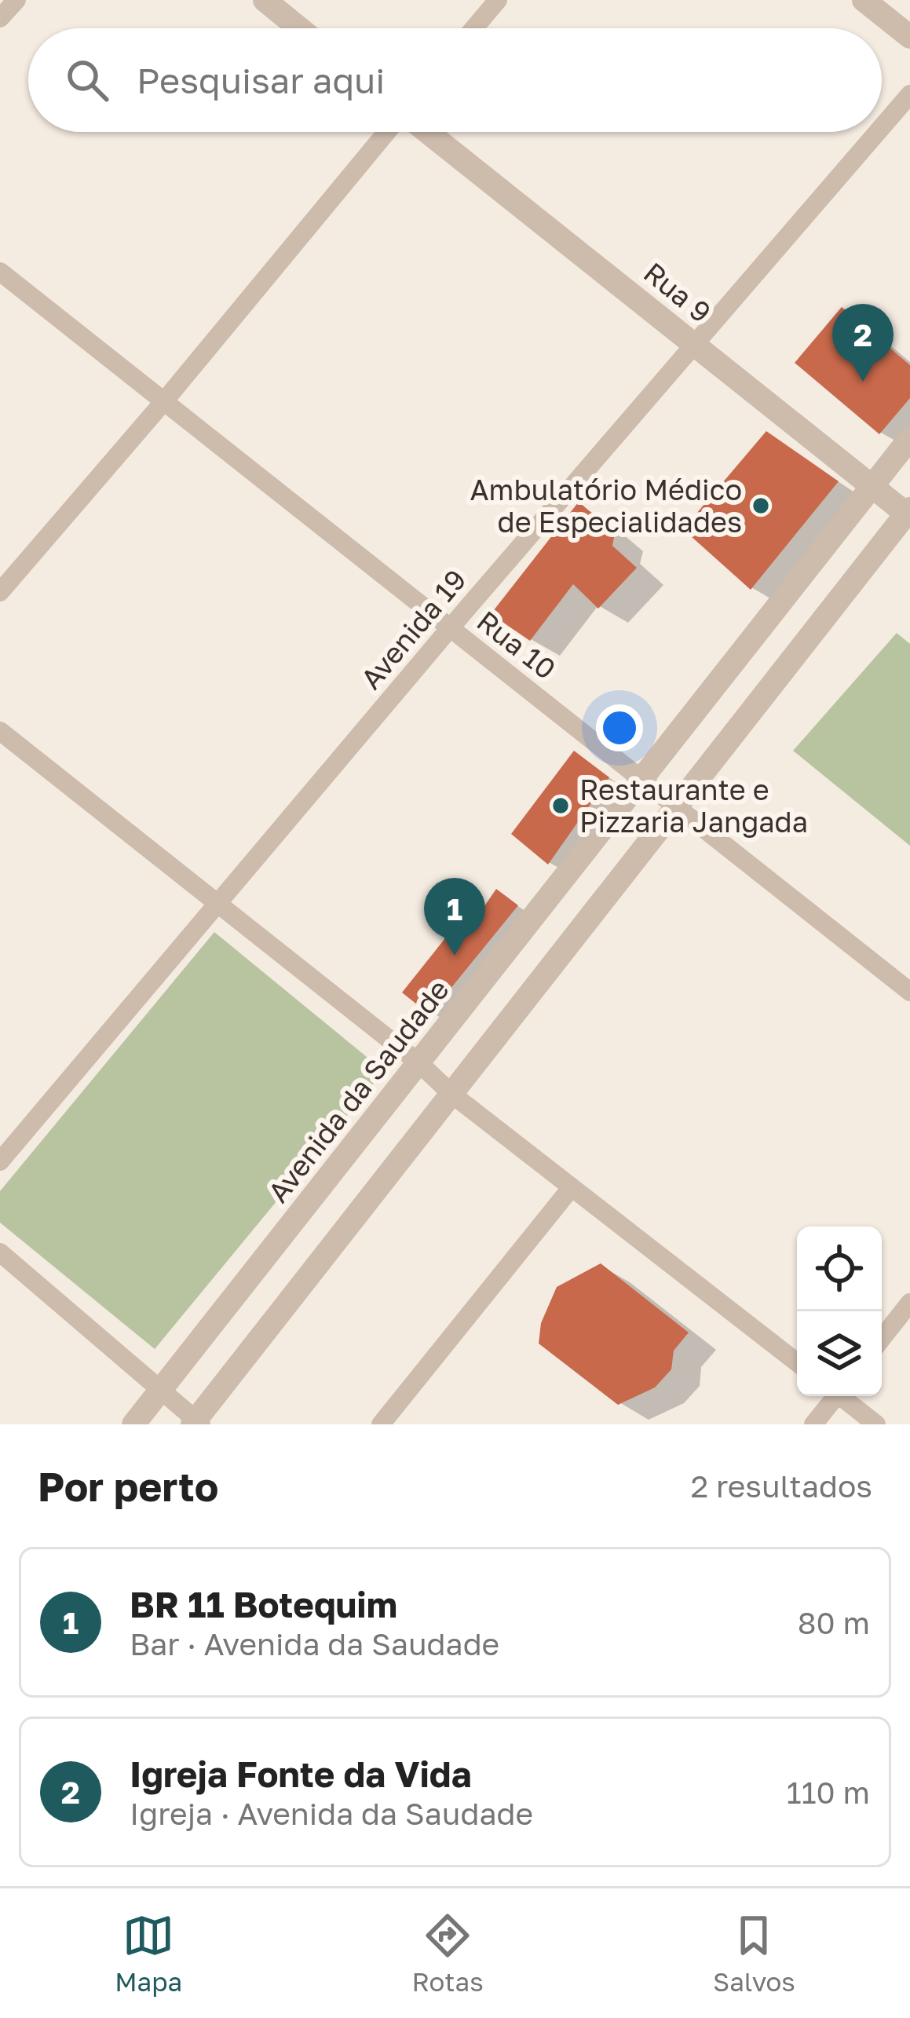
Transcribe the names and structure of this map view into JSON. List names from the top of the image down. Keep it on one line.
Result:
{"streets":{"street":["Rua 9","Avenida 19","Rua 10","Avenida da Saudade"]},"crossings":[["Rua 9","Avenida 19"],["Rua 9","Avenida da Saudade"],["Avenida 19","Rua 10"],["Rua 10","Avenida da Saudade"]],"places":["Ambulatório Médico de Especialidades","Restaurante e Pizzaria Jangada"],"page":{"search":"Pesquisar aqui","pins":["2","1"],"heading":["Por perto","2 resultados"],"list":[{"mark":"1","name":"BR 11 Botequim","note":"Bar · Avenida da Saudade","value":"80 m"},{"mark":"2","name":"Igreja Fonte da Vida","note":"Igreja · Avenida da Saudade","value":"110 m"}],"nav":["Mapa","Rotas","Salvos"]}}
